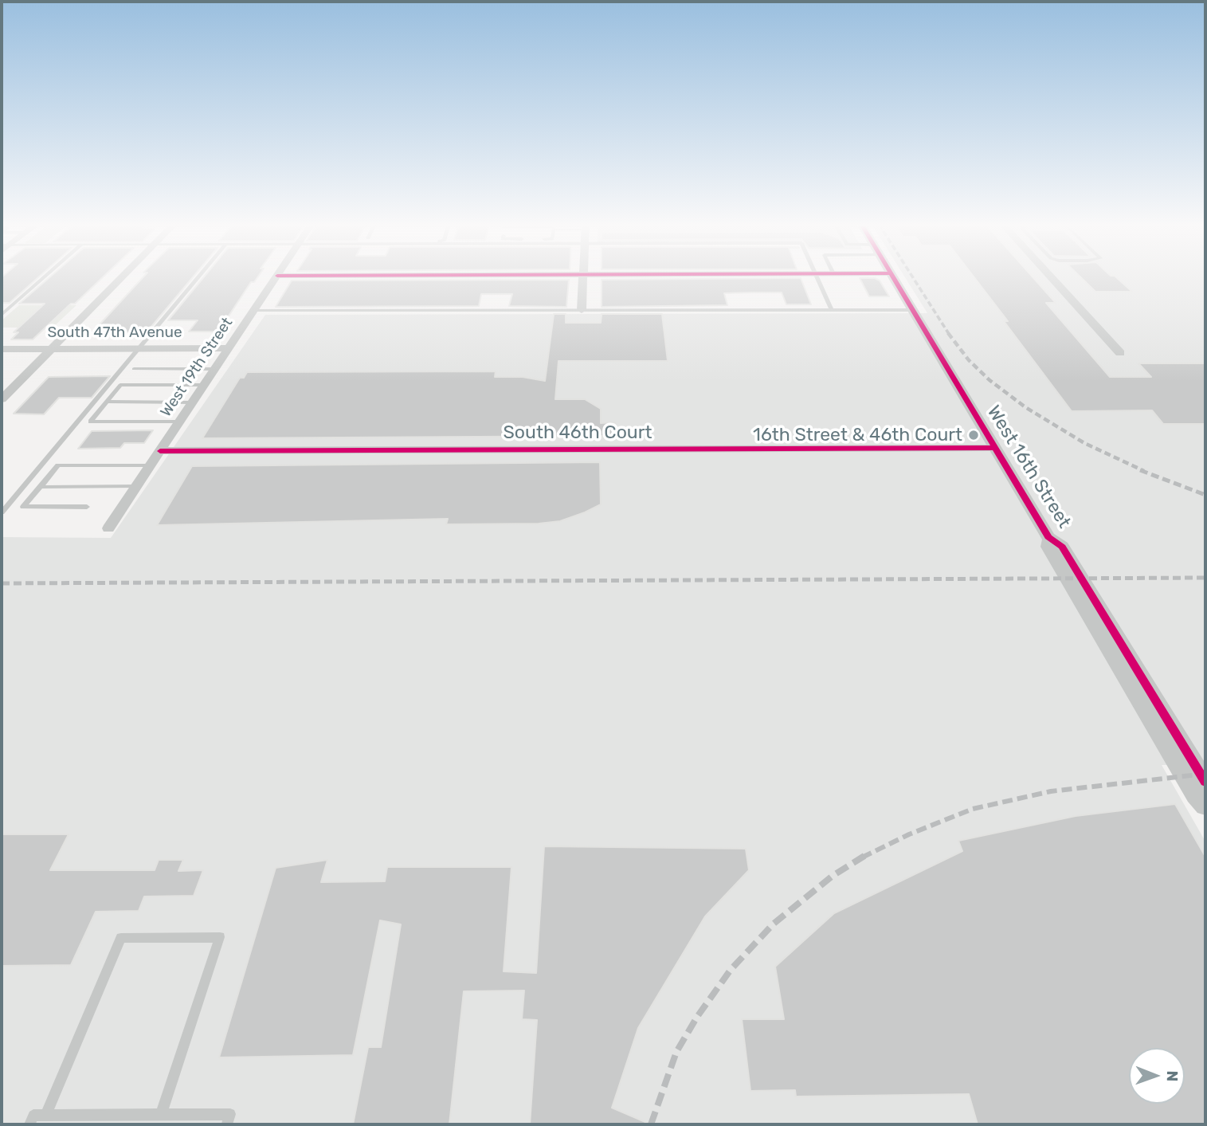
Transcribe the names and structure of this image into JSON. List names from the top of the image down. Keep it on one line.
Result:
{"streets":{"street":["South 47th Avenue","West 19th Street","South 46th Court","West 16th Street"]},"crossings":[["South 47th Avenue","West 19th Street"],["West 19th Street","South 46th Court"],["South 46th Court","West 16th Street"]],"places":["16th Street & 46th Court"],"north":"right"}
